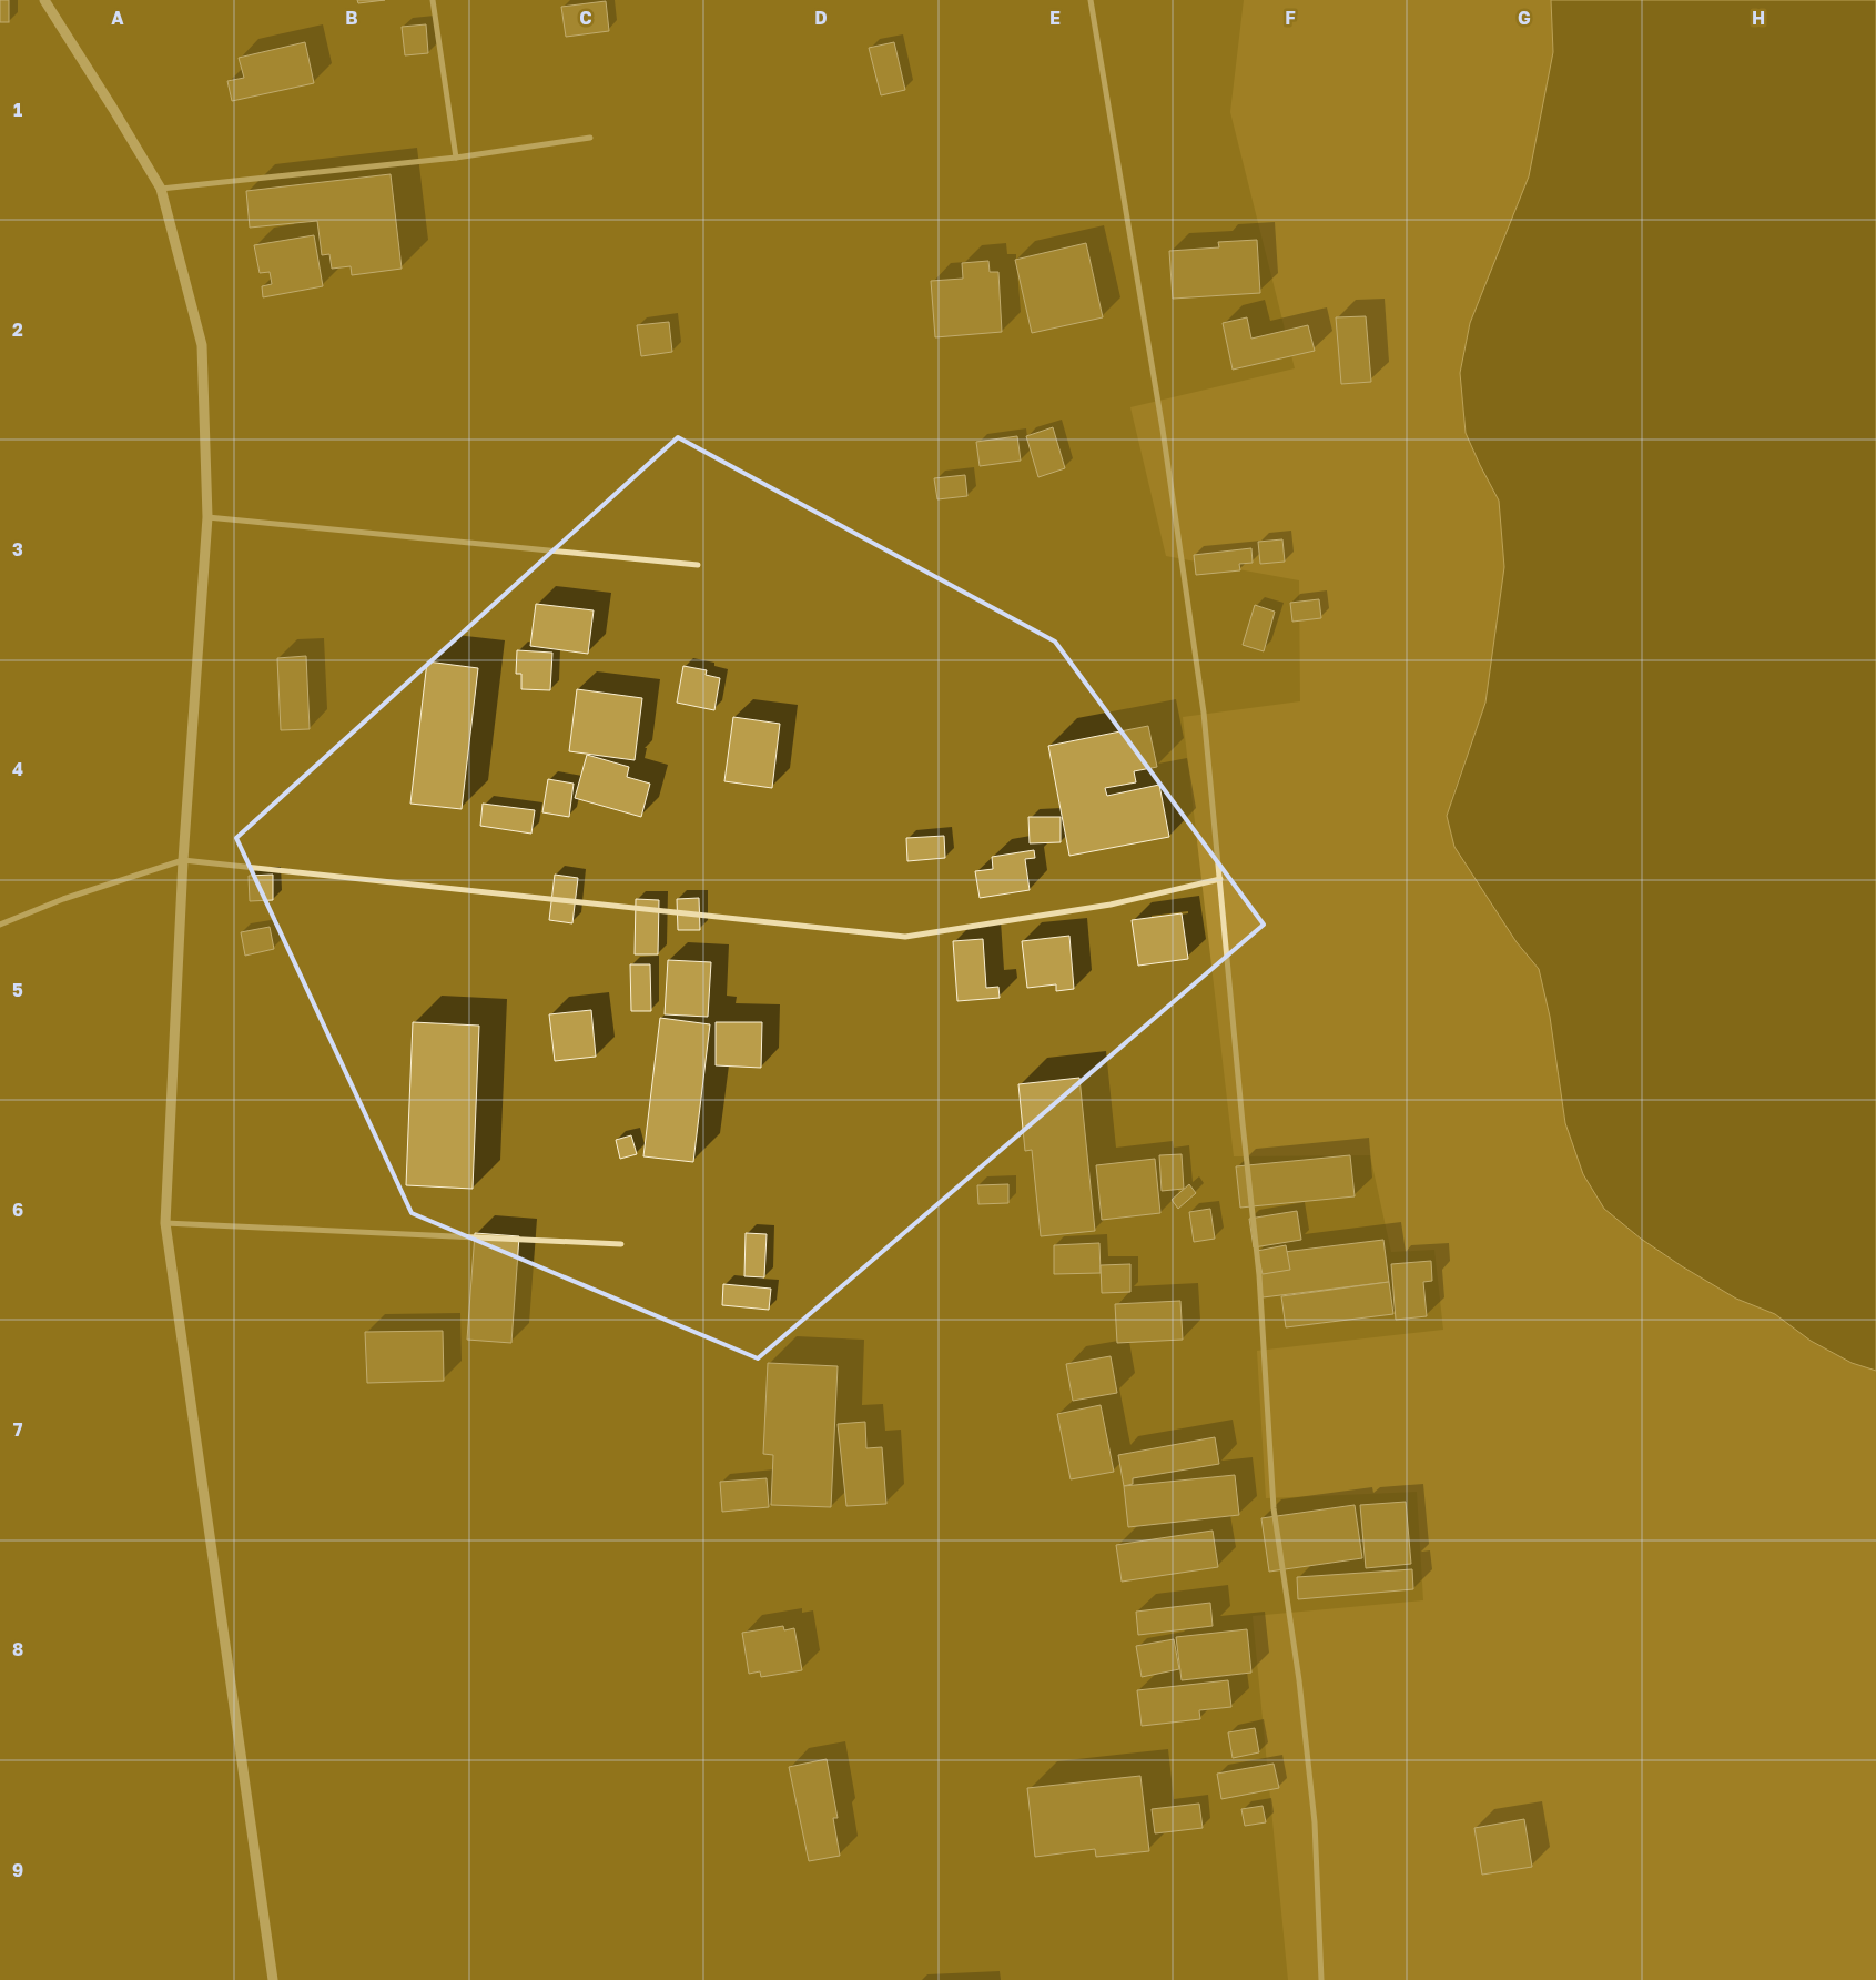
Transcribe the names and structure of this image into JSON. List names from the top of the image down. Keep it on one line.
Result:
{"grid":{"columns":["A","B","C","D","E","F","G","H"],"rows":["1","2","3","4","5","6","7","8","9"]}}
